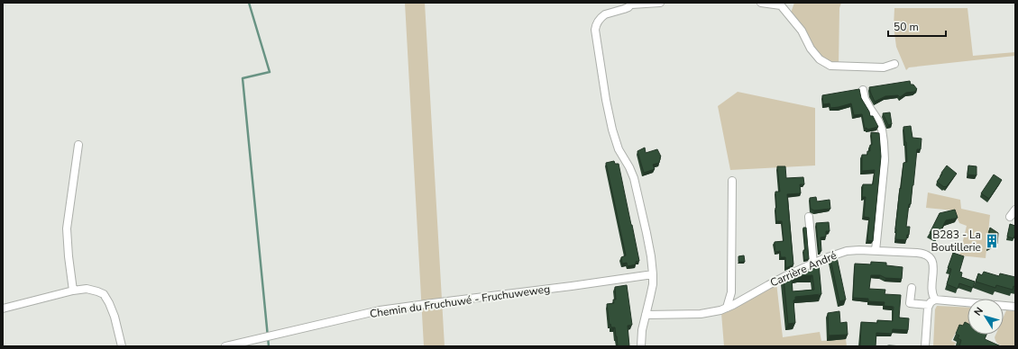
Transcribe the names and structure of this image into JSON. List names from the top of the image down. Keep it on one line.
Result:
{"streets":{"street":["Carrière André","Chemin du Fruchuwé - Fruchuweweg"]},"places":{"building":["B283 - La Boutillerie"]},"scale_bar":"50 m","north":"top left"}
